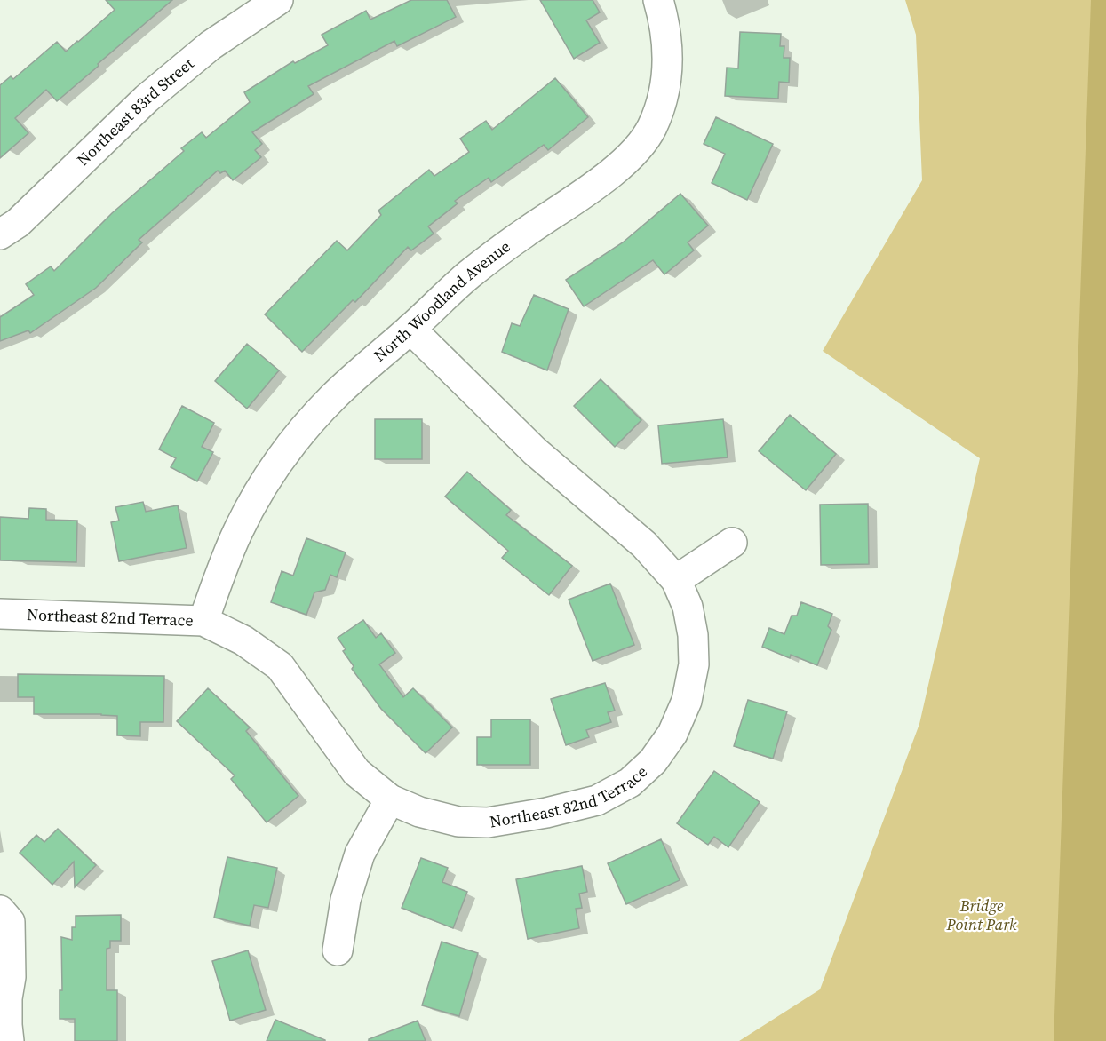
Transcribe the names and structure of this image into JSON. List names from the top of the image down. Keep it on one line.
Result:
{"streets":{"street":["Northeast 83rd Street","North Woodland Avenue","Northeast 82nd Terrace"]},"crossings":[["North Woodland Avenue","Northeast 82nd Terrace"]],"parks":["Bridge Point Park"]}
